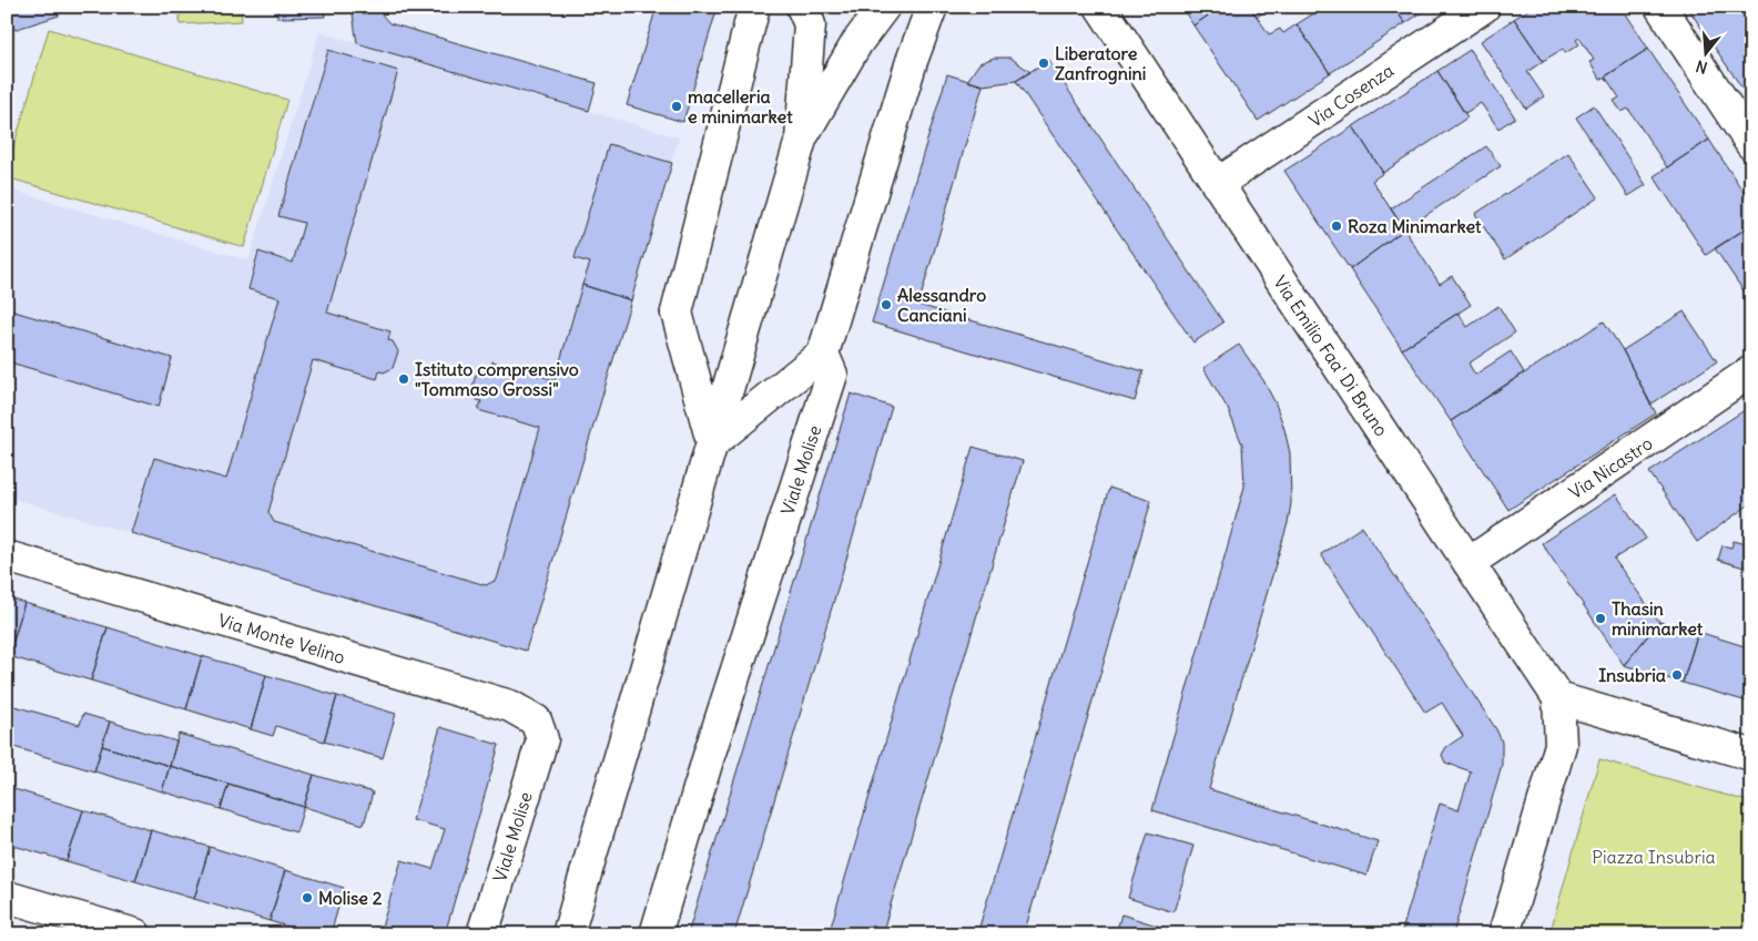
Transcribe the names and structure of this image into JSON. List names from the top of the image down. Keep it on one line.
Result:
{"streets":{"street":["Via Cosenza","Via Emilio Faa' Di Bruno","Via Nicastro","Viale Molise","Via Monte Velino"]},"crossings":[["Via Cosenza","Via Emilio Faa' Di Bruno"],["Via Emilio Faa' Di Bruno","Via Nicastro"],["Viale Molise","Via Monte Velino"]],"parks":["Piazza Insubria"],"places":["Liberatore Zanfrognini","macelleria e minimarket","Roza Minimarket","Alessandro Canciani","Istituto comprensivo \"Tommaso Grossi\"","Thasin minimarket","Insubria","Molise 2"],"north":"bottom"}
